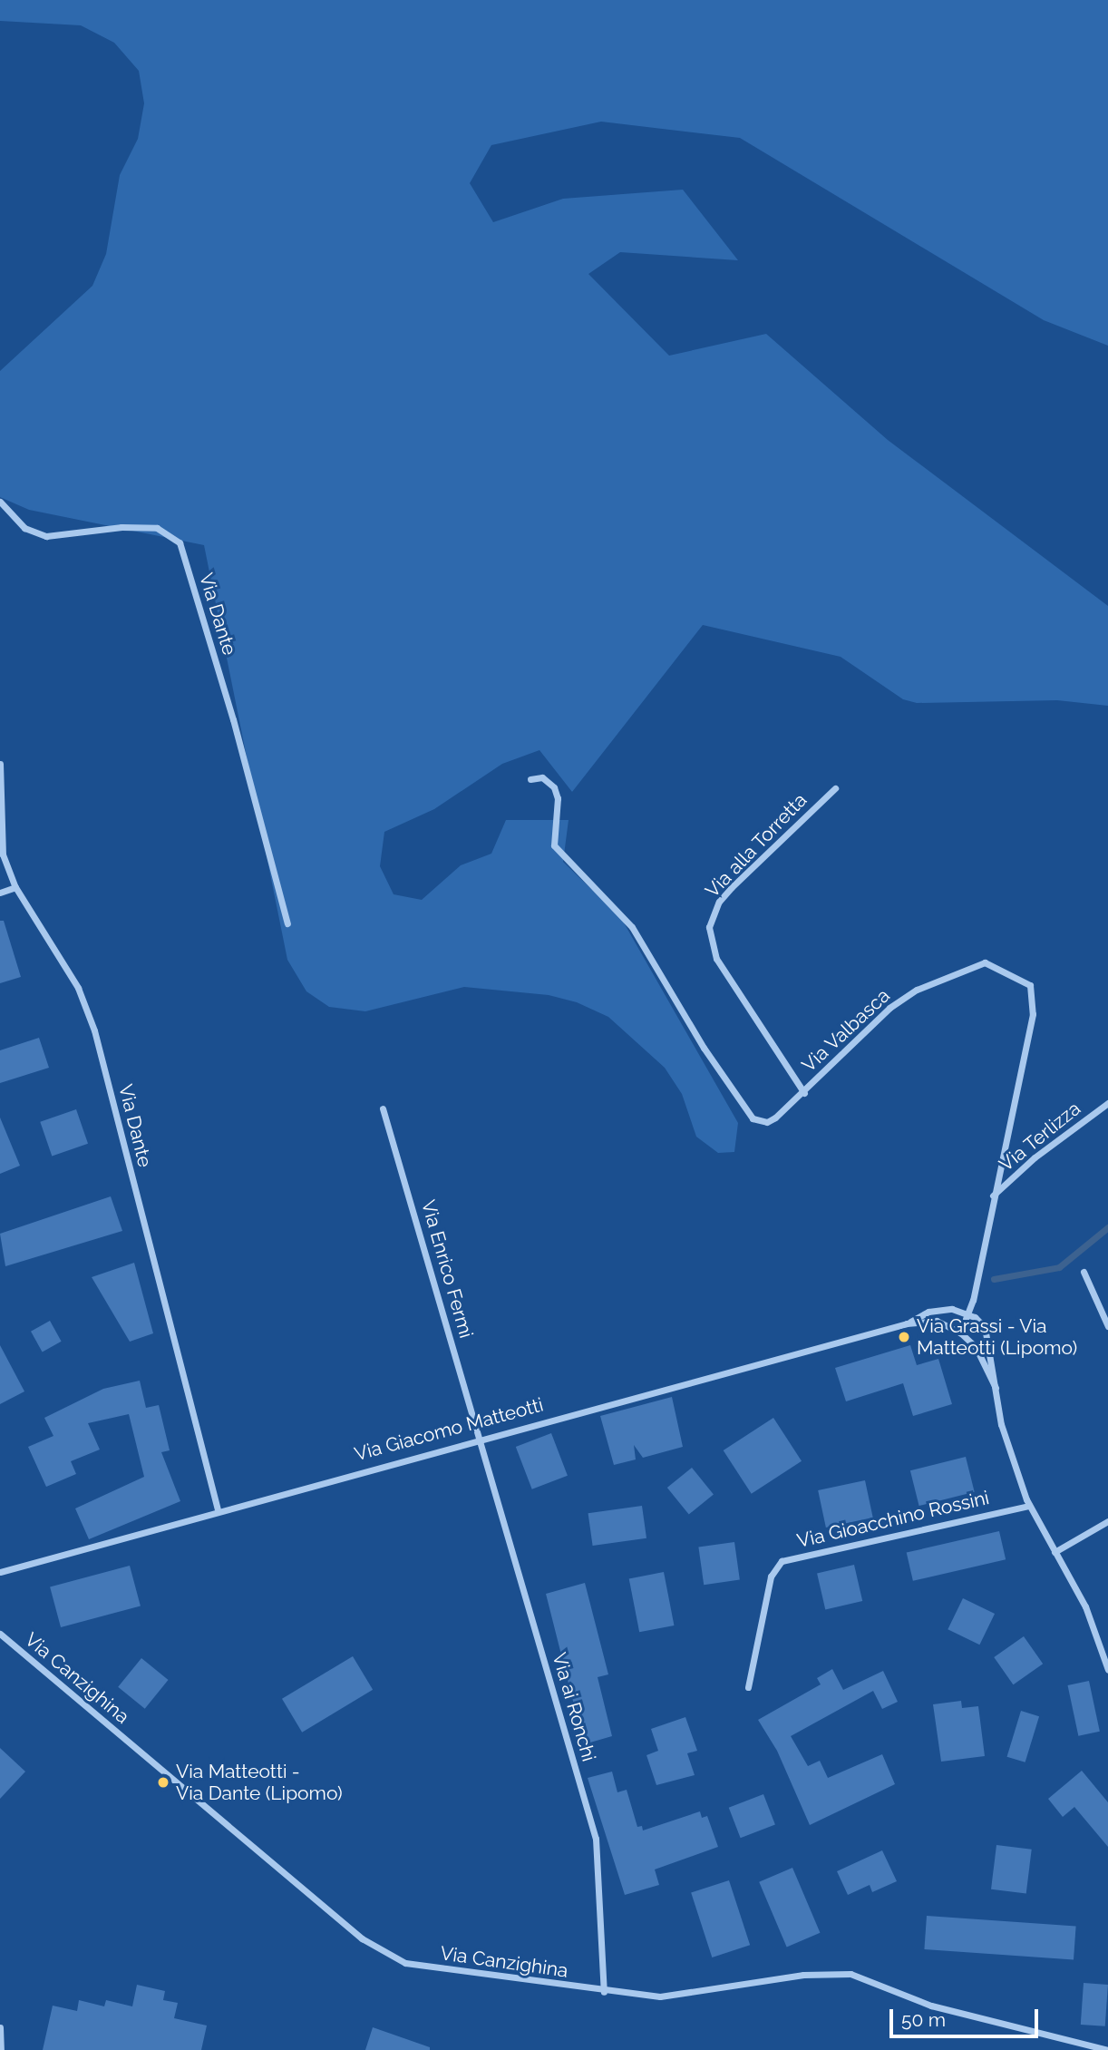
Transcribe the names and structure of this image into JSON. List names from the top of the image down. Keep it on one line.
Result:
{"streets":{"street":["Via Dante","Via alla Torretta","Via Valbasca","Via Terlizza","Via Enrico Fermi","Via Giacomo Matteotti","Via Gioacchino Rossini","Via Canzighina","Via ai Ronchi"]},"crossings":[["Via Dante","Via Giacomo Matteotti"],["Via alla Torretta","Via Valbasca"],["Via Valbasca","Via Terlizza"],["Via Valbasca","Via Giacomo Matteotti"],["Via Enrico Fermi","Via Giacomo Matteotti"],["Via Enrico Fermi","Via ai Ronchi"],["Via Giacomo Matteotti","Via ai Ronchi"],["Via Canzighina","Via ai Ronchi"]],"places":["Via Grassi - Via Matteotti (Lipomo)","Via Matteotti - Via Dante (Lipomo)"],"scale_bar":"50 m"}
